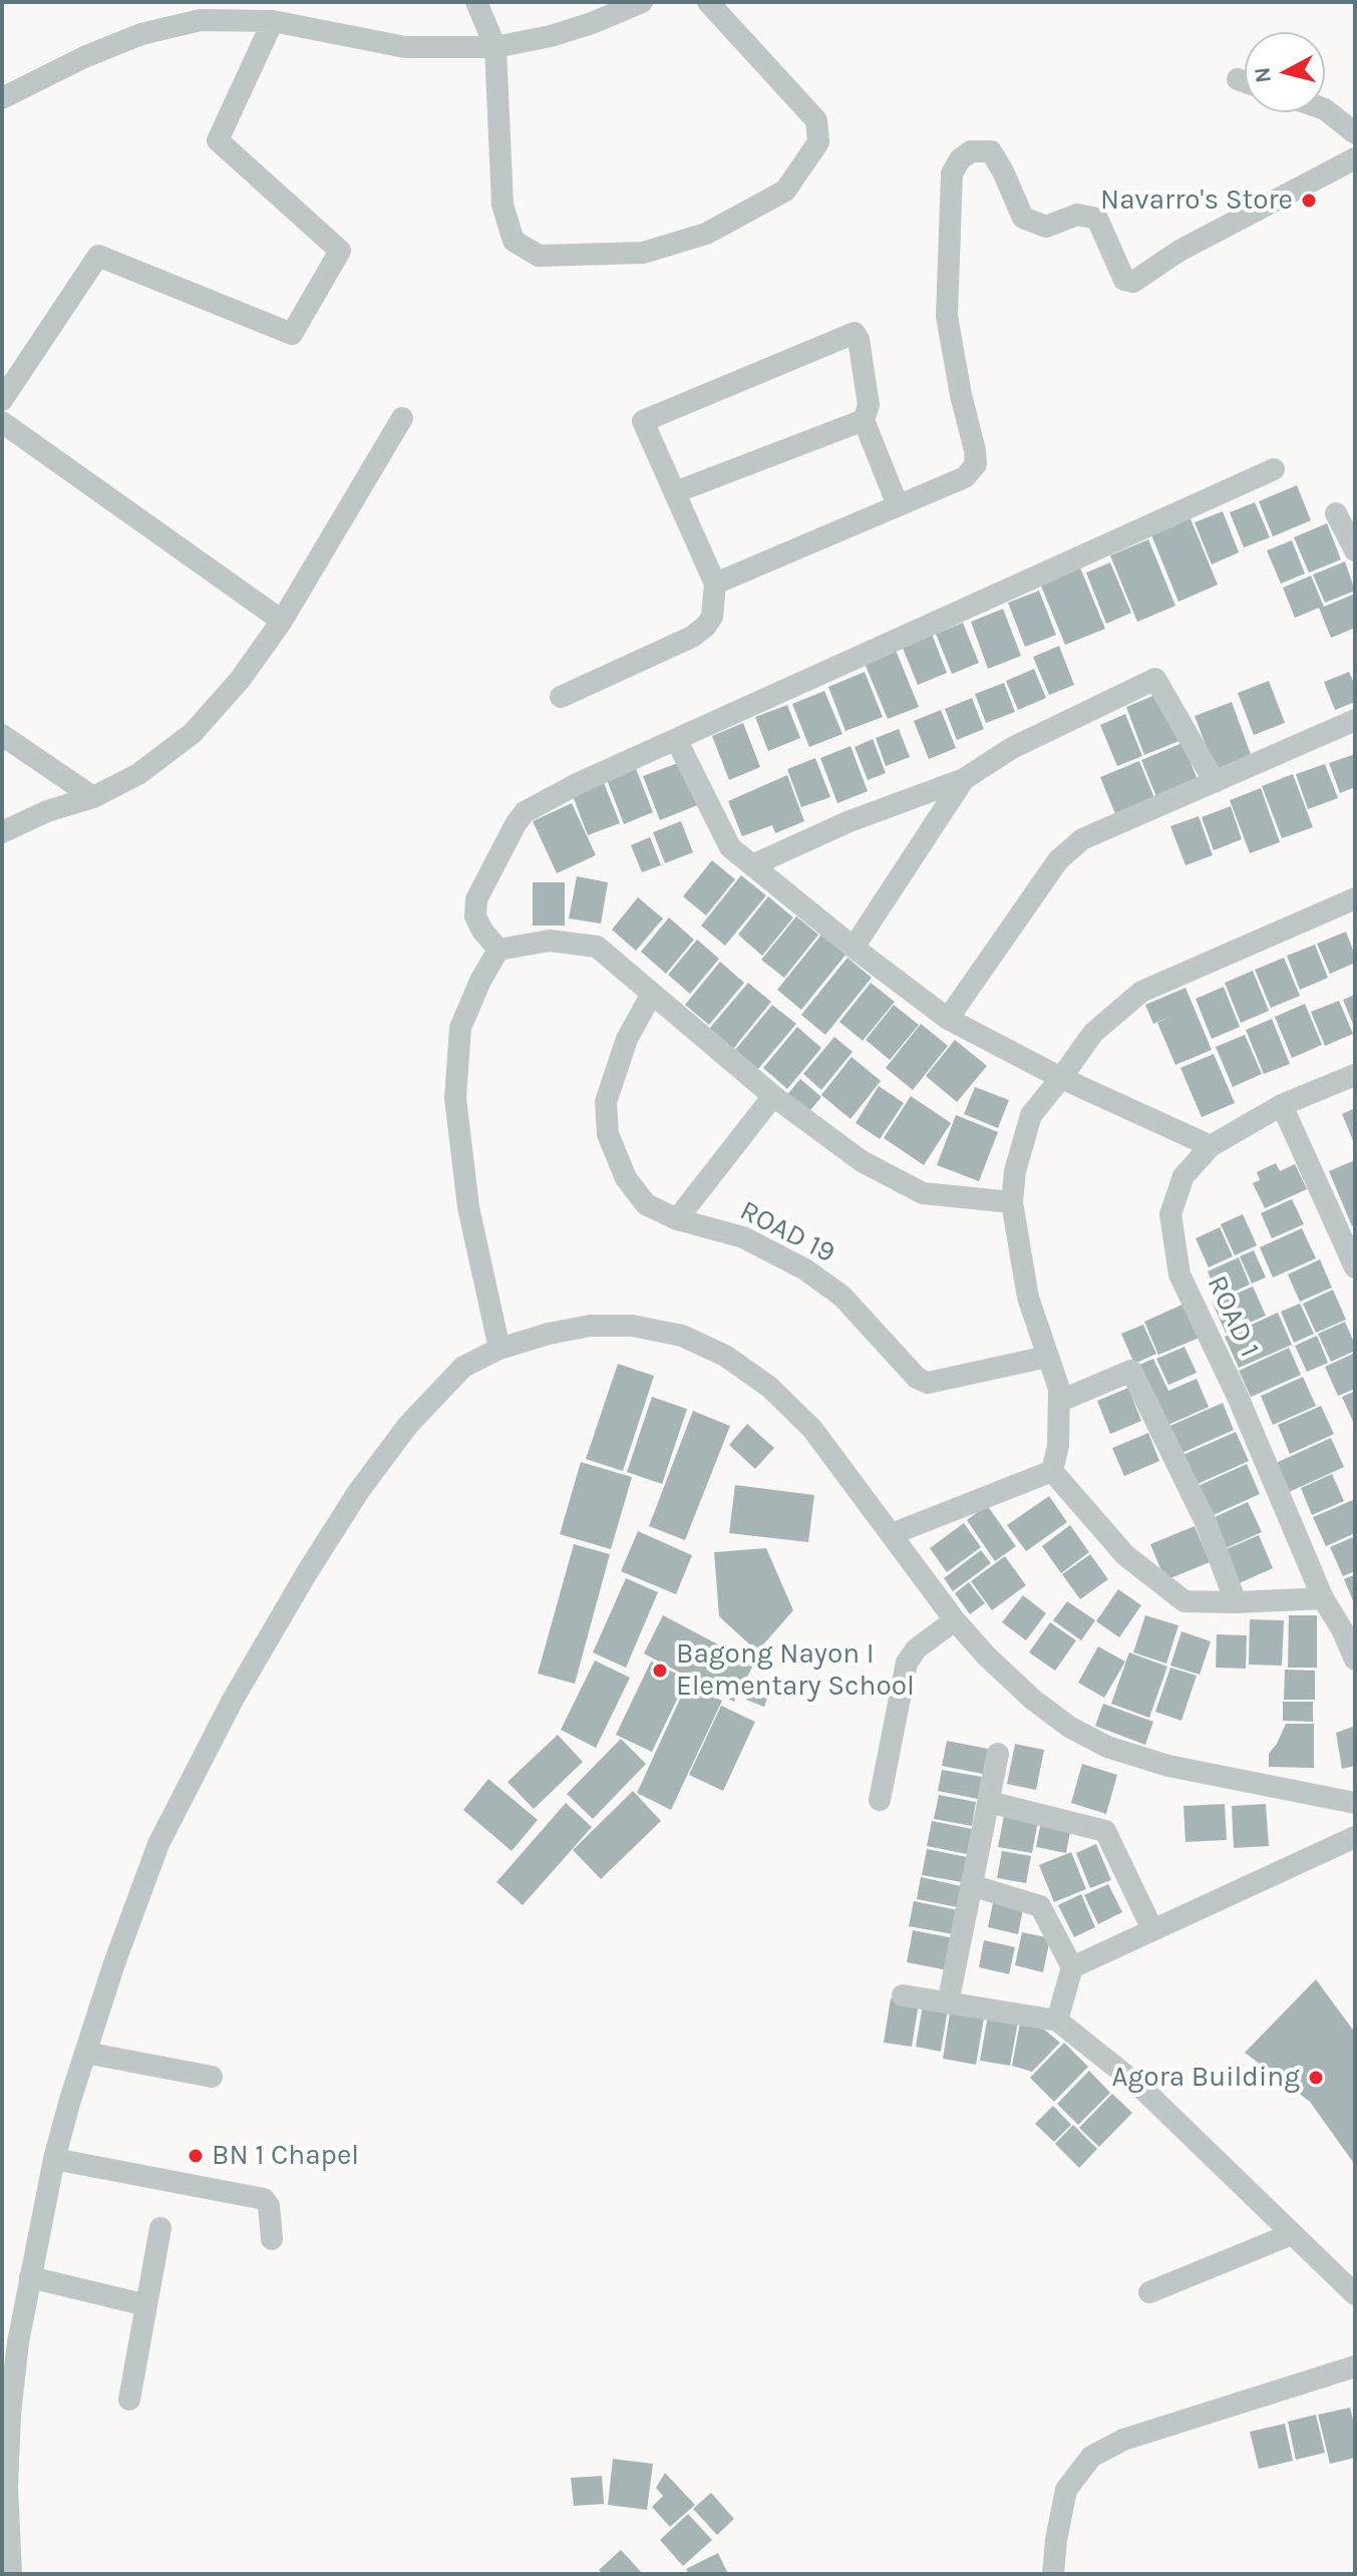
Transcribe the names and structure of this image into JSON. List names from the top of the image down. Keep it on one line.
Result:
{"streets":{"street":["ROAD 19","ROAD 1"]},"places":["Navarro's Store","Bagong Nayon I Elementary School","Agora Building","BN 1 Chapel"],"north":"left"}
